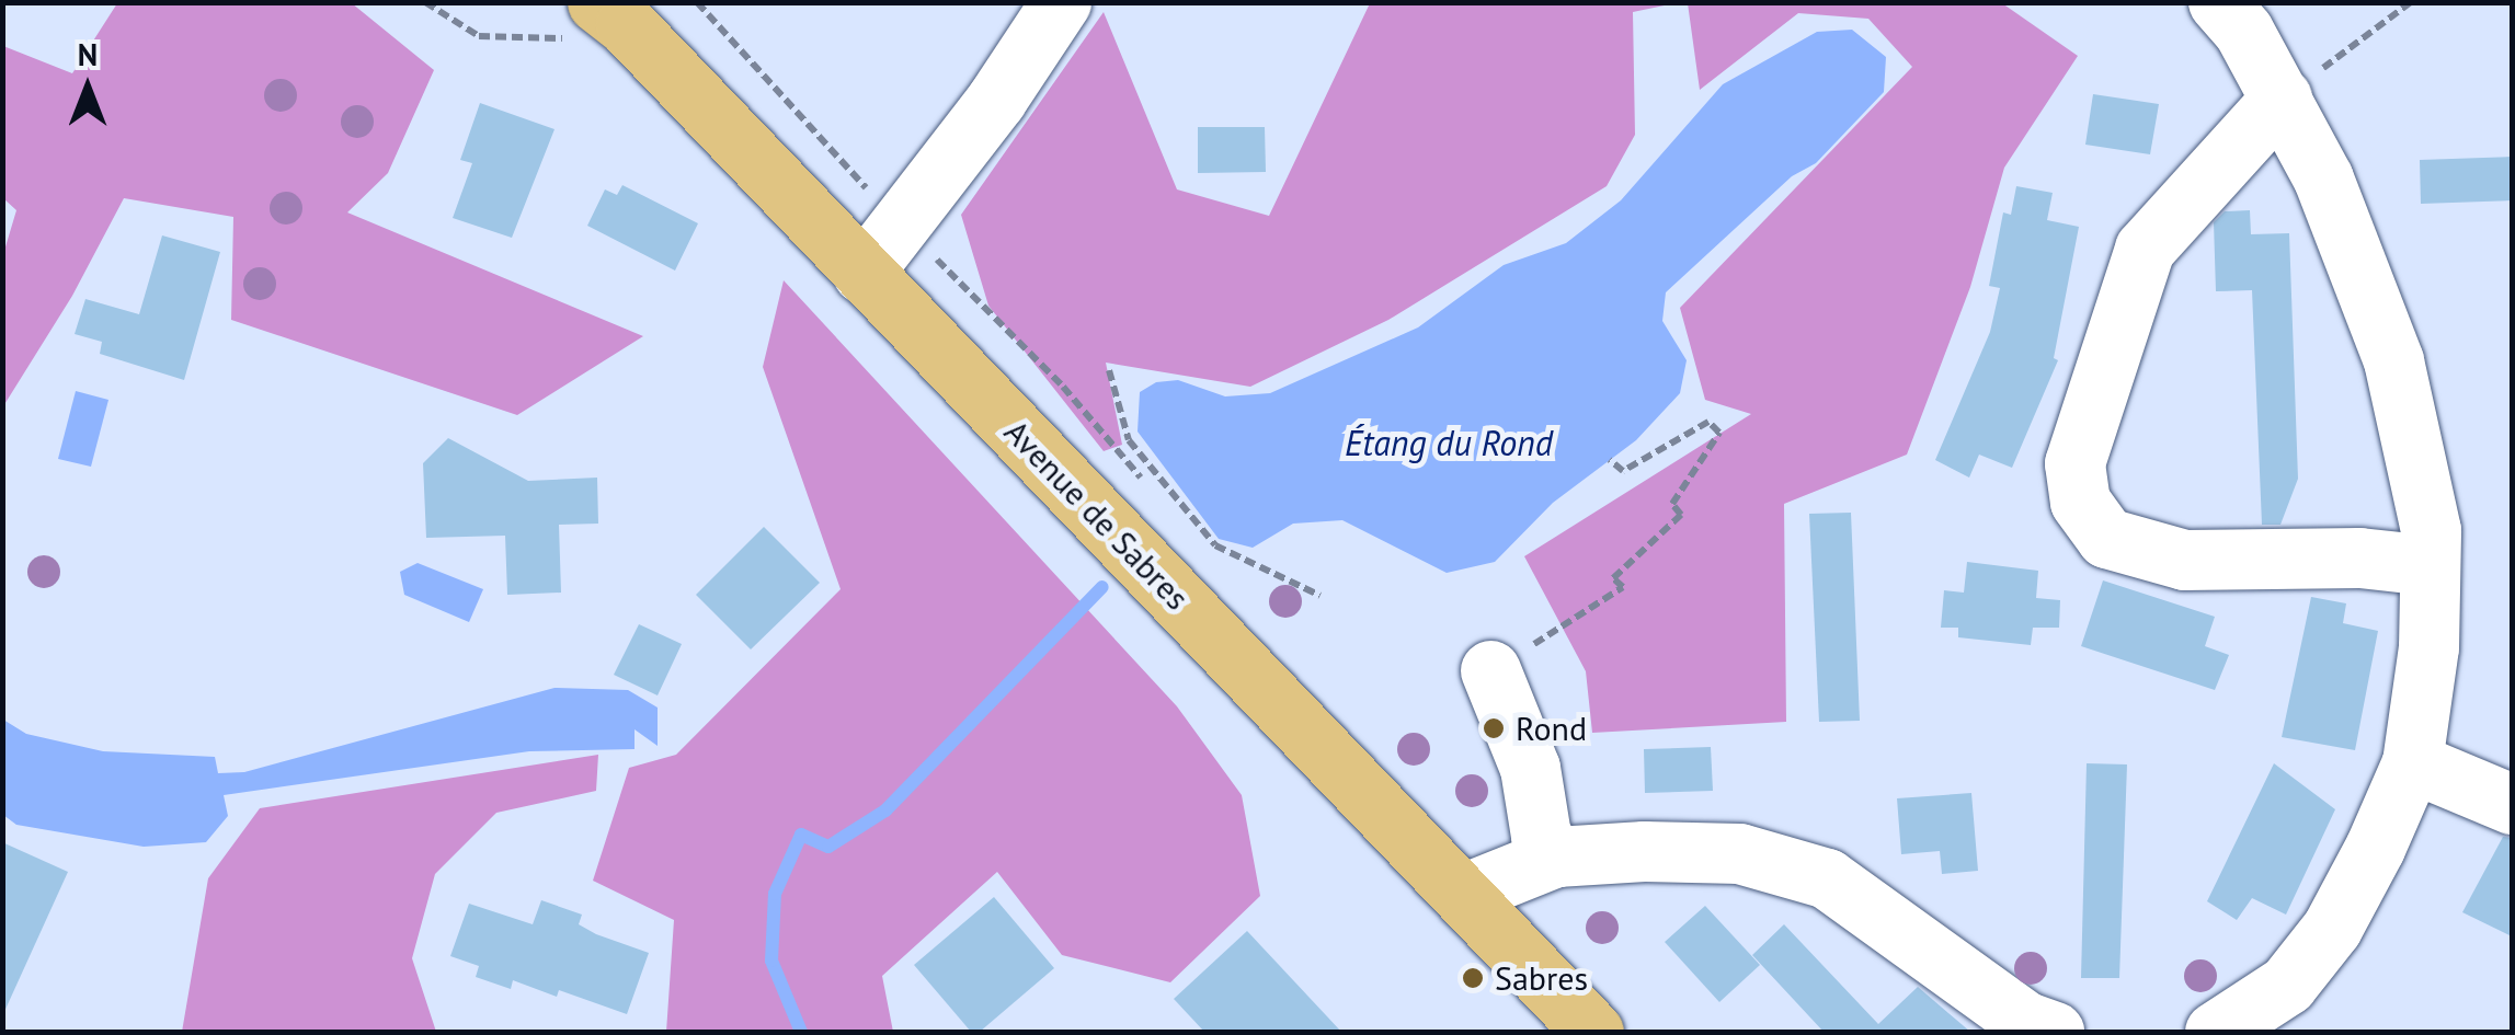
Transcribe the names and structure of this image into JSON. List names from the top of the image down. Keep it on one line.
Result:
{"streets":{"main road":["Avenue de Sabres"]},"water":["Étang du Rond"],"places":["Rond","Sabres"],"north":"top"}
